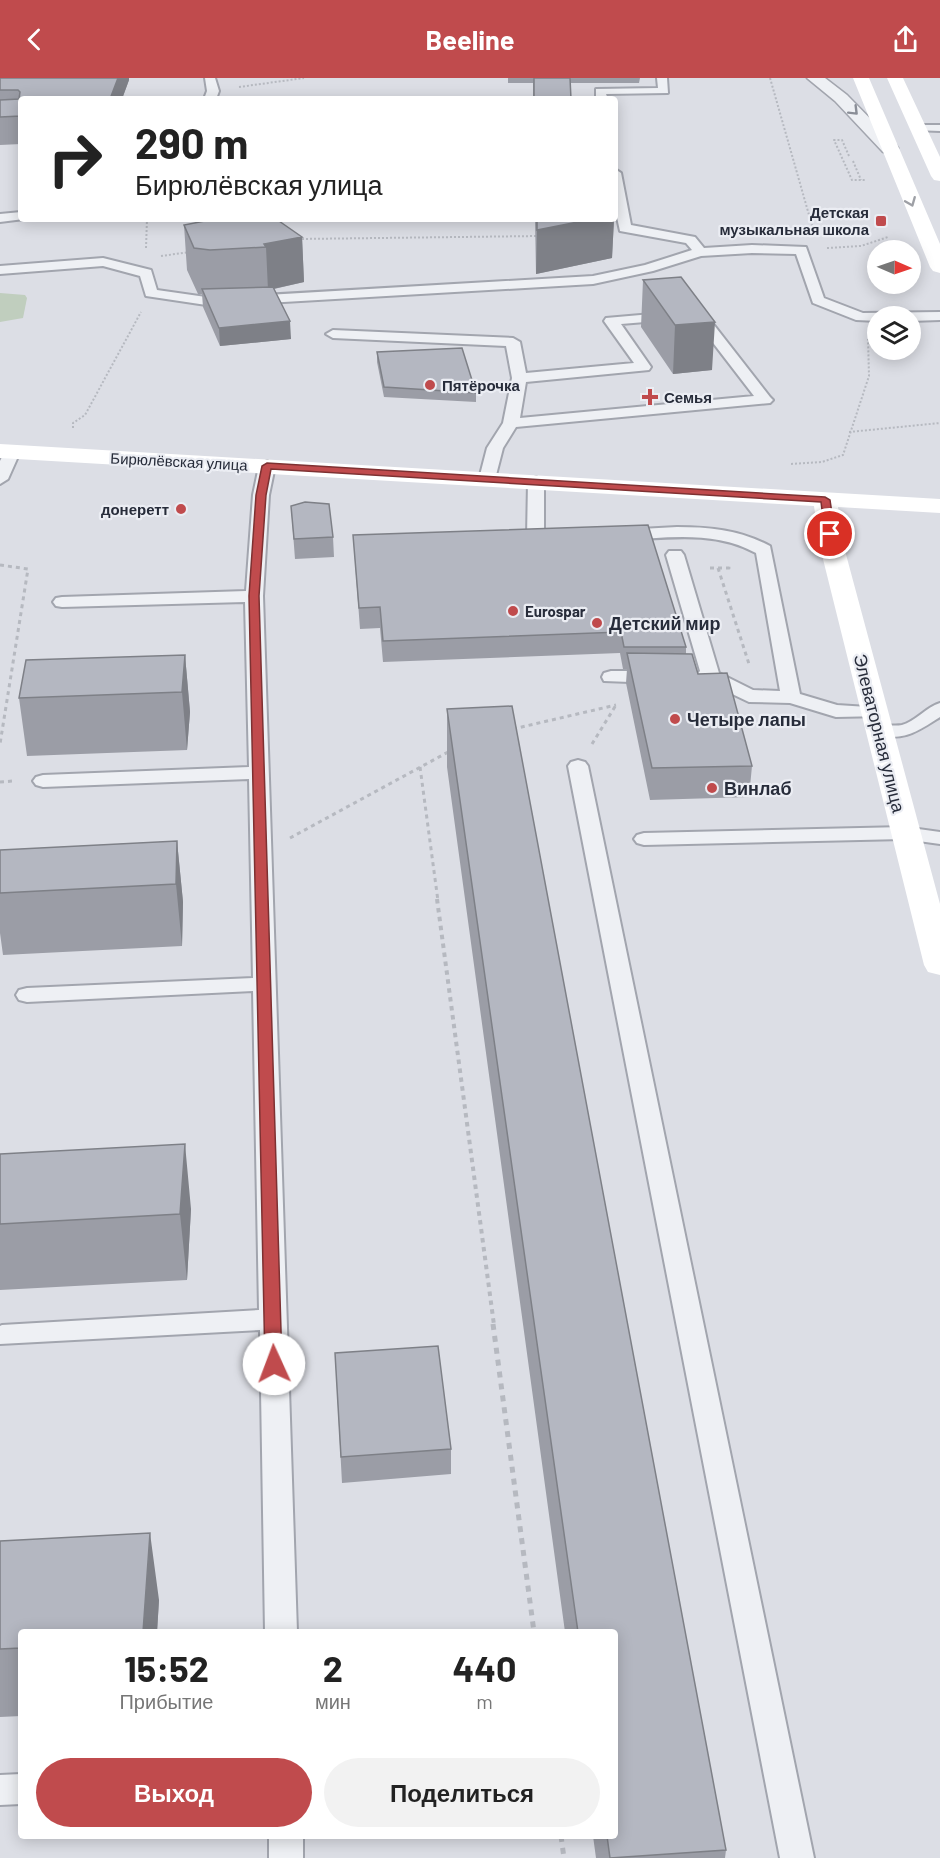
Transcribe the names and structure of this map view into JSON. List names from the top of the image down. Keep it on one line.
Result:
{"streets":{"street":["Бирюлёвская улица","Элеваторная улица"]},"crossings":[["Бирюлёвская улица","Элеваторная улица"]],"places":{"transit":["Детская музыкальная школа"],"other":["Пятёрочка","донеретт","Eurospar","Детский мир","Четыре лапы","Винлаб"],"health":["Семья"]},"north":"right","page":{"header":"Beeline","turn":["290 m","Бирюлёвская улица"],"eta":["15:52","Прибытие","2","мин","440","m"],"buttons":["Выход","Поделиться"]}}
